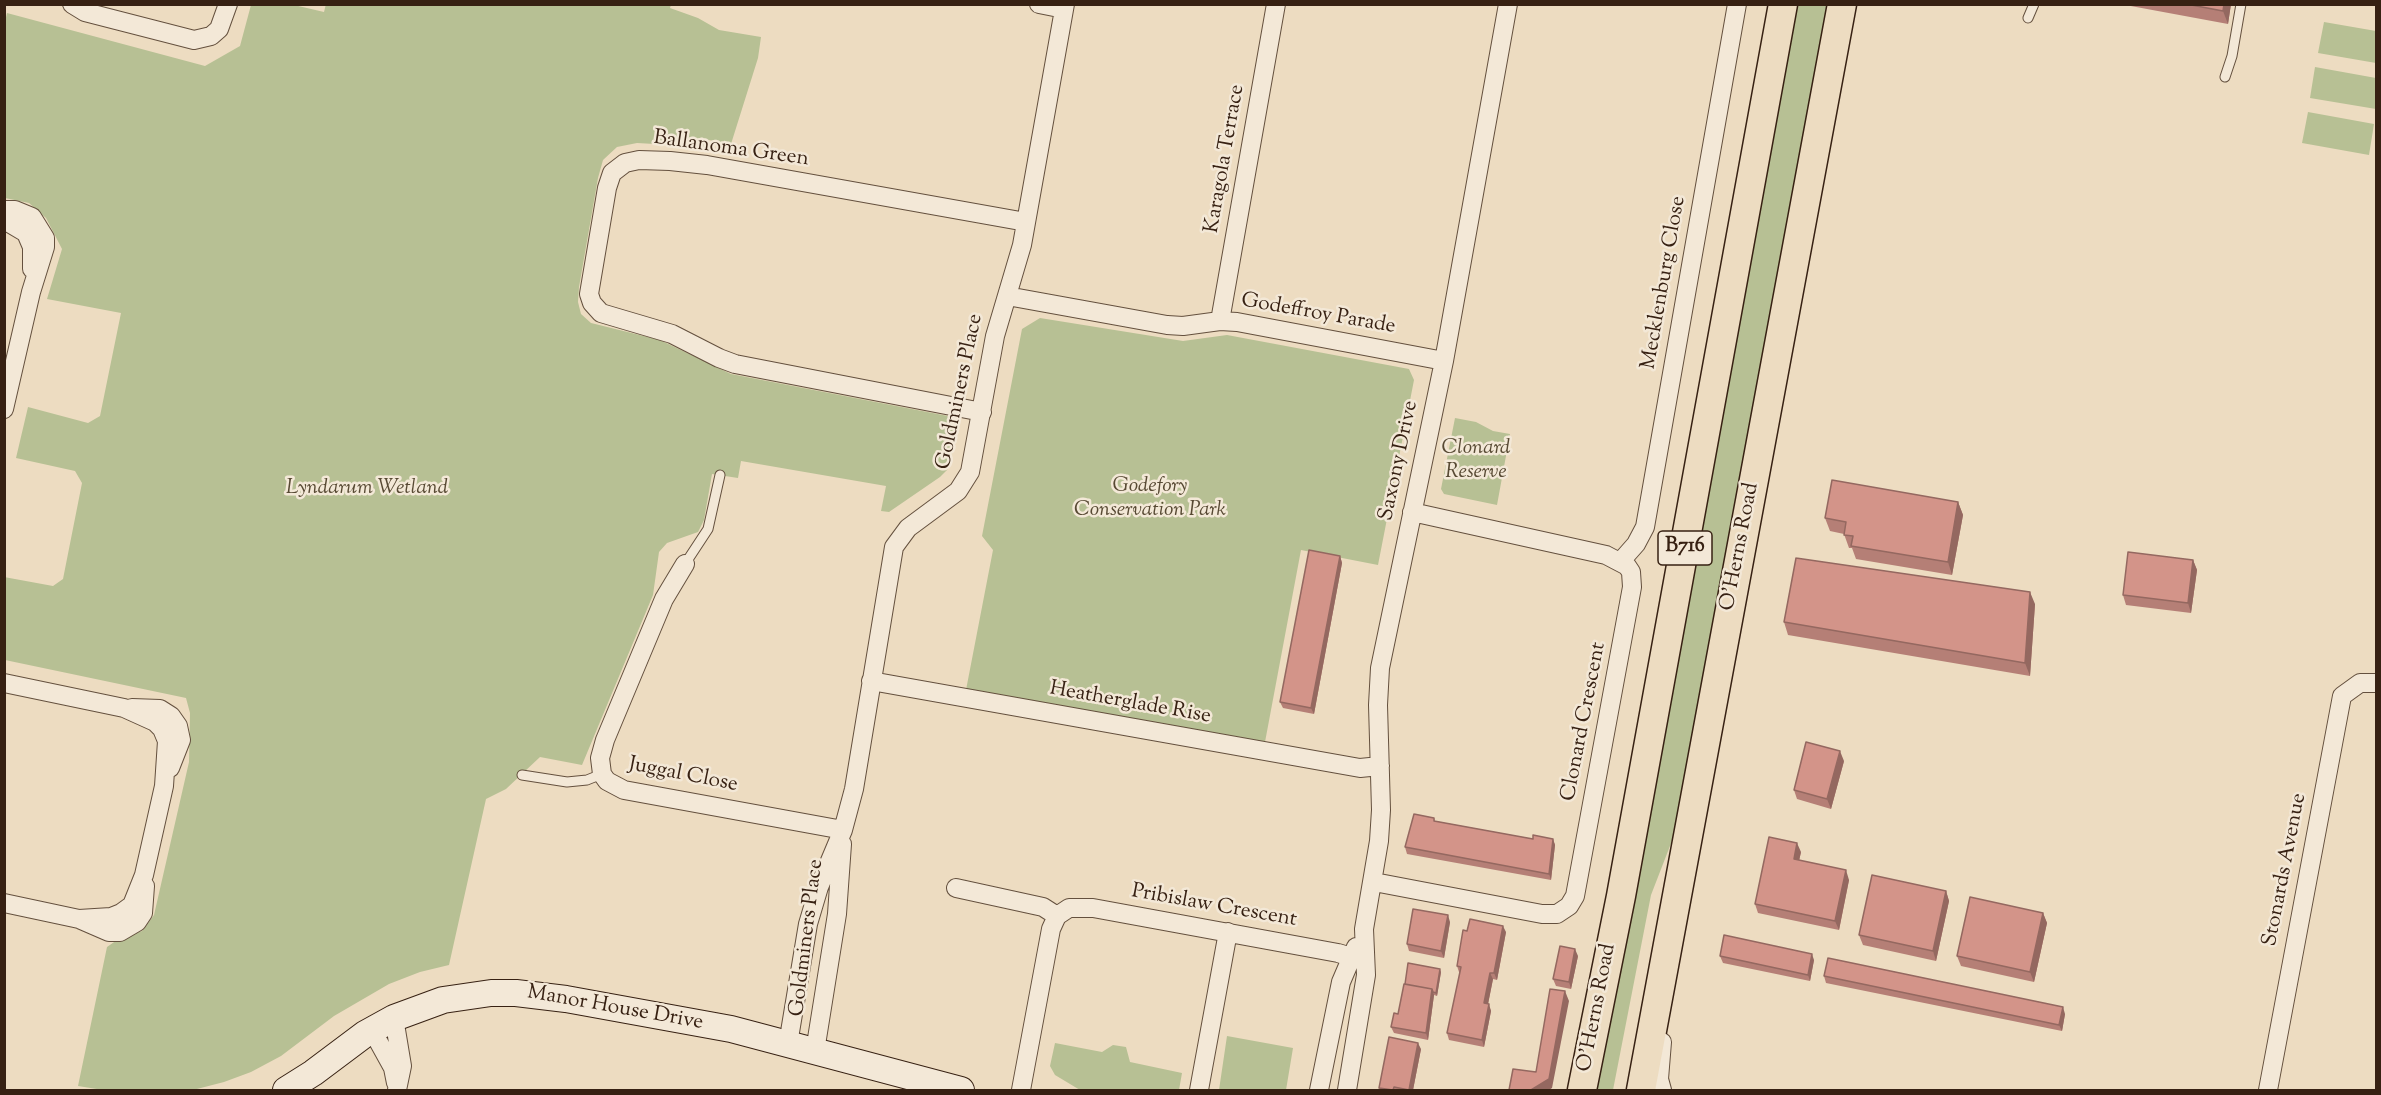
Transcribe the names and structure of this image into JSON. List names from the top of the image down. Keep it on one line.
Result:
{"streets":{"main road":["O'Herns Road","B716"],"street":["Ballanoma Green","Karagola Terrace","Mecklenburg Close","Godeffroy Parade","Goldminers Place","Saxony Drive","Heatherglade Rise","Clonard Crescent","Juggal Close","Stonards Avenue","Pribislaw Crescent","Manor House Drive"]},"crossings":[["Ballanoma Green","Goldminers Place"],["Karagola Terrace","Godeffroy Parade"],["Mecklenburg Close","Clonard Crescent"],["Godeffroy Parade","Goldminers Place"],["Godeffroy Parade","Saxony Drive"],["Goldminers Place","Heatherglade Rise"],["Goldminers Place","Juggal Close"],["Goldminers Place","Manor House Drive"],["Saxony Drive","Heatherglade Rise"],["Saxony Drive","Clonard Crescent"],["Saxony Drive","Pribislaw Crescent"]],"parks":["Clonard Reserve","Godefory Conservation Park","Lyndarum Wetland"]}
